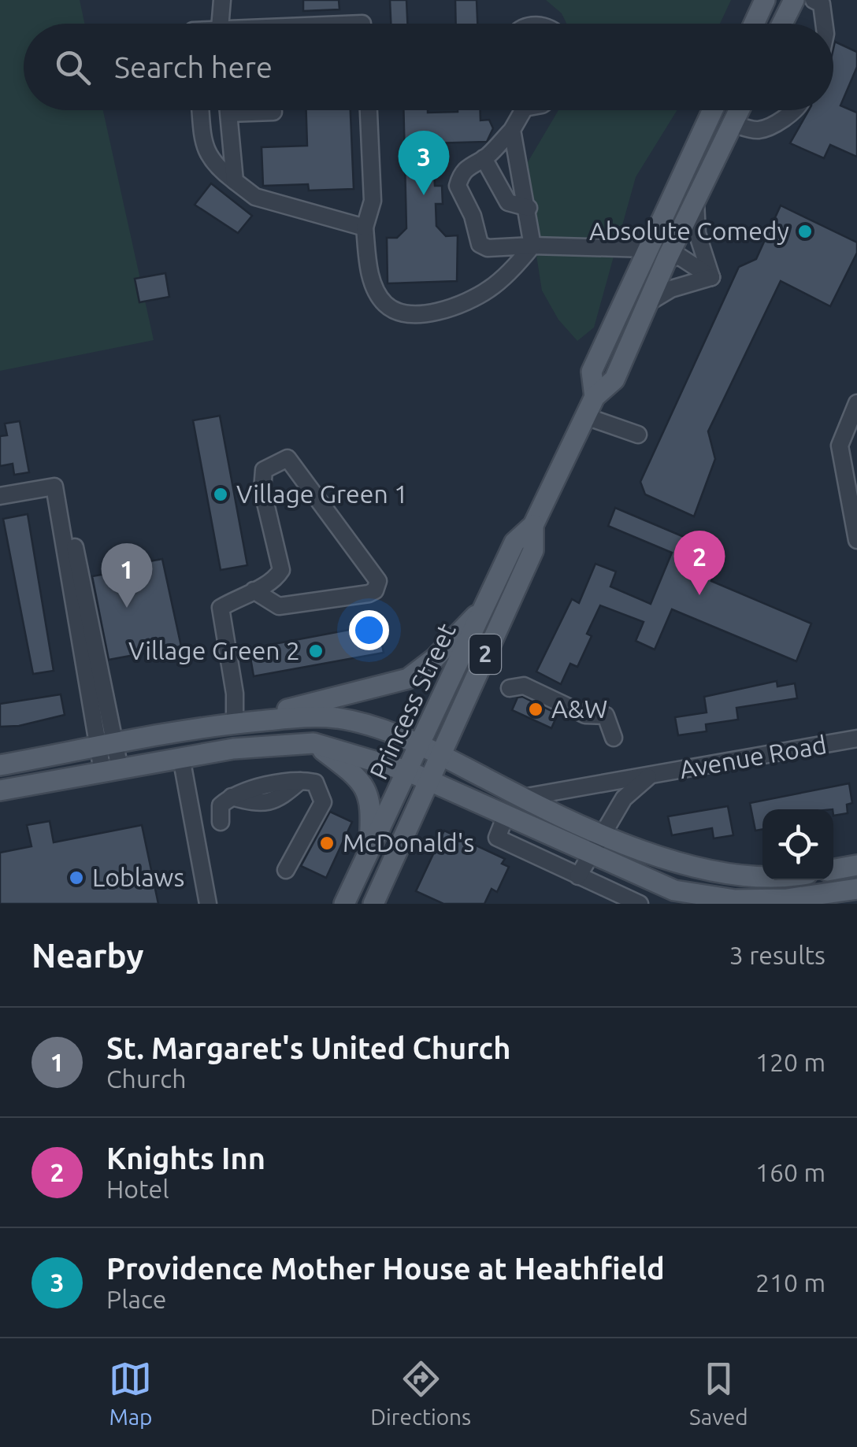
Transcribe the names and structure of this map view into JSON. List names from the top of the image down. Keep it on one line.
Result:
{"streets":{"main road":["2","Princess Street"],"street":["Avenue Road"]},"places":["Absolute Comedy","Village Green 1","Village Green 2","A&W","McDonald's","Loblaws"],"page":{"search":"Search here","pins":["3","2","1"],"heading":["Nearby","3 results"],"list":[{"mark":"1","name":"St. Margaret's United Church","note":"Church","value":"120 m"},{"mark":"2","name":"Knights Inn","note":"Hotel","value":"160 m"},{"mark":"3","name":"Providence Mother House at Heathfield","note":"Place","value":"210 m"}],"nav":["Map","Directions","Saved"]}}
